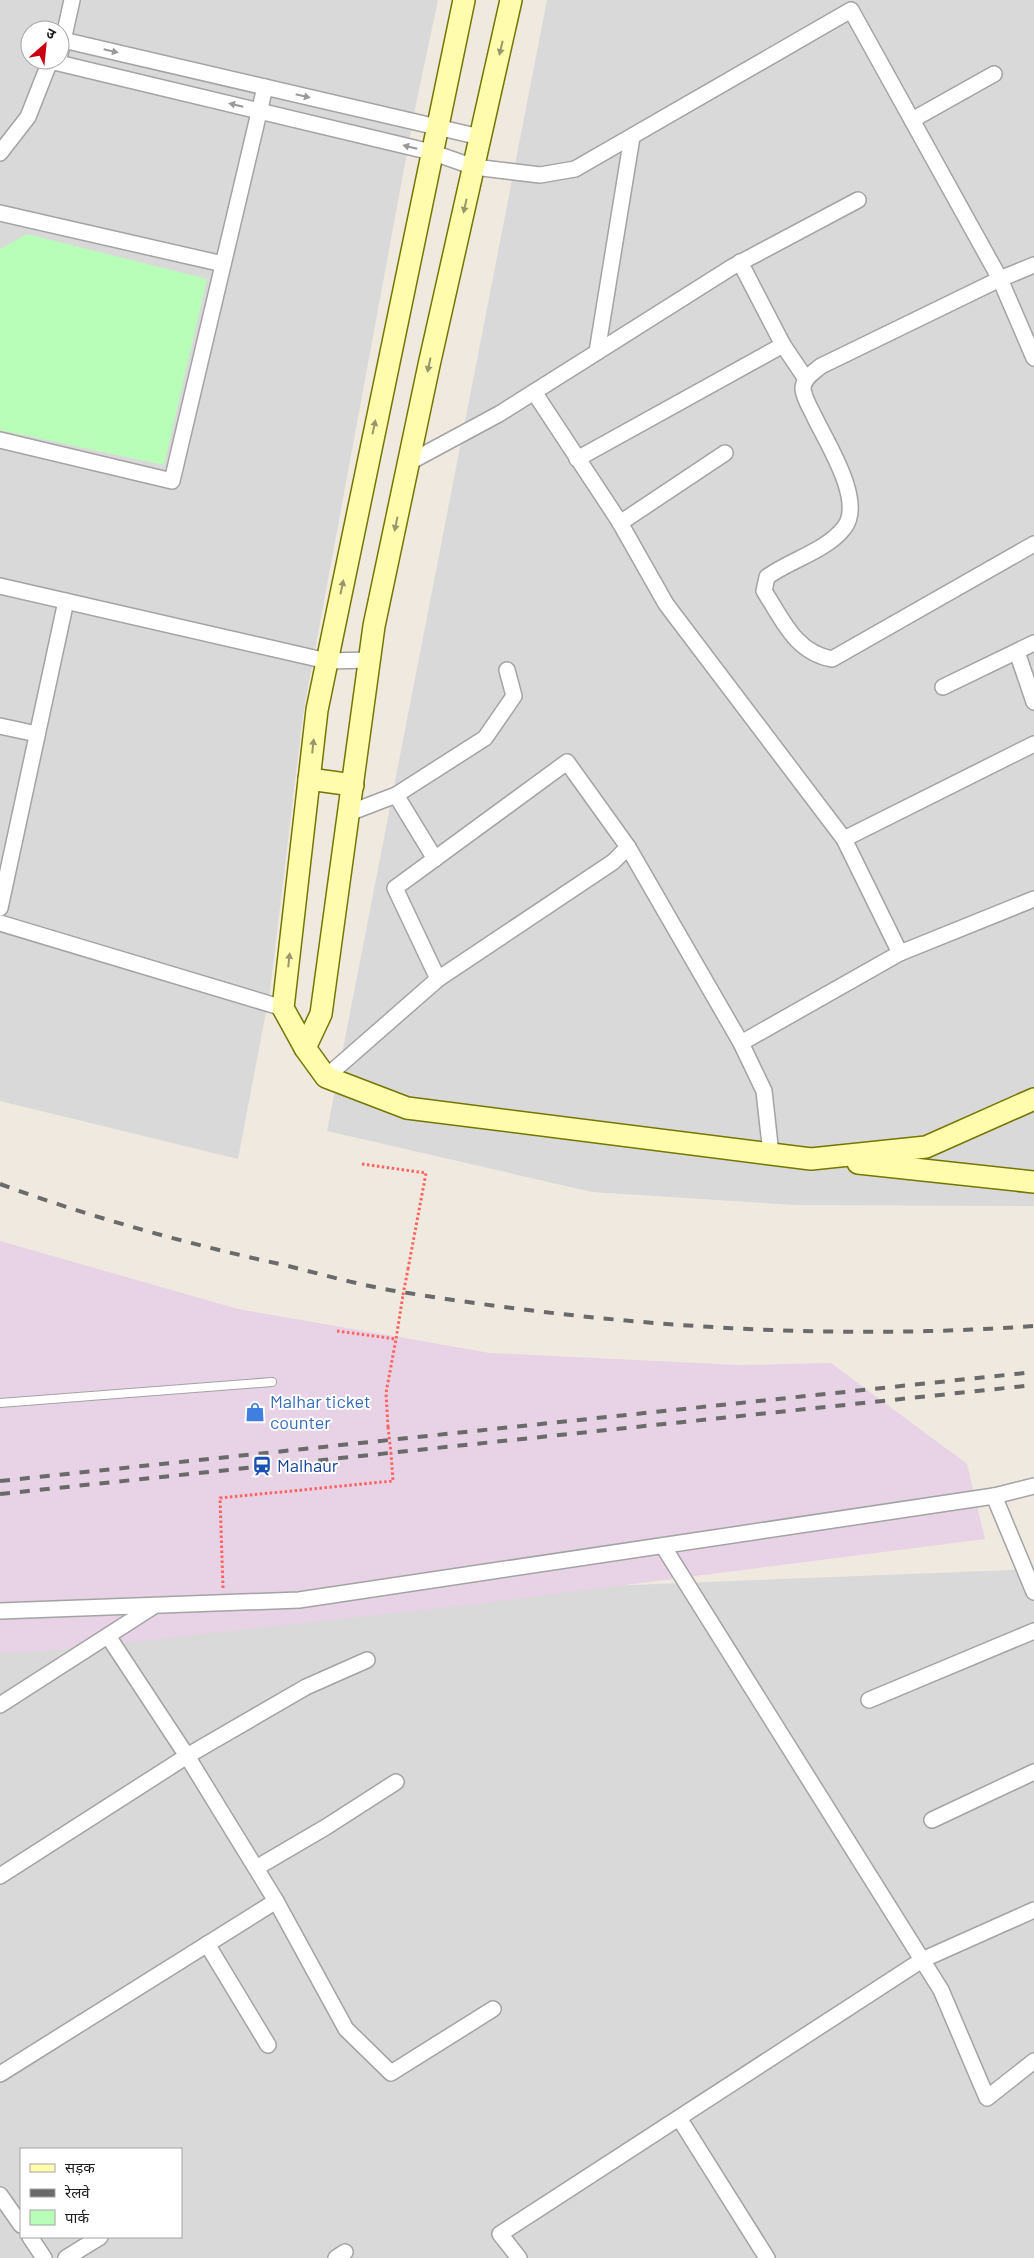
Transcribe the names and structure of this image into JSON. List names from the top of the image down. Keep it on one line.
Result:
{"places":{"shop":["Malhar ticket counter"],"station":["Malhaur"]},"legend":["सड़क","रेलवे","पार्क"],"north":"top right"}
